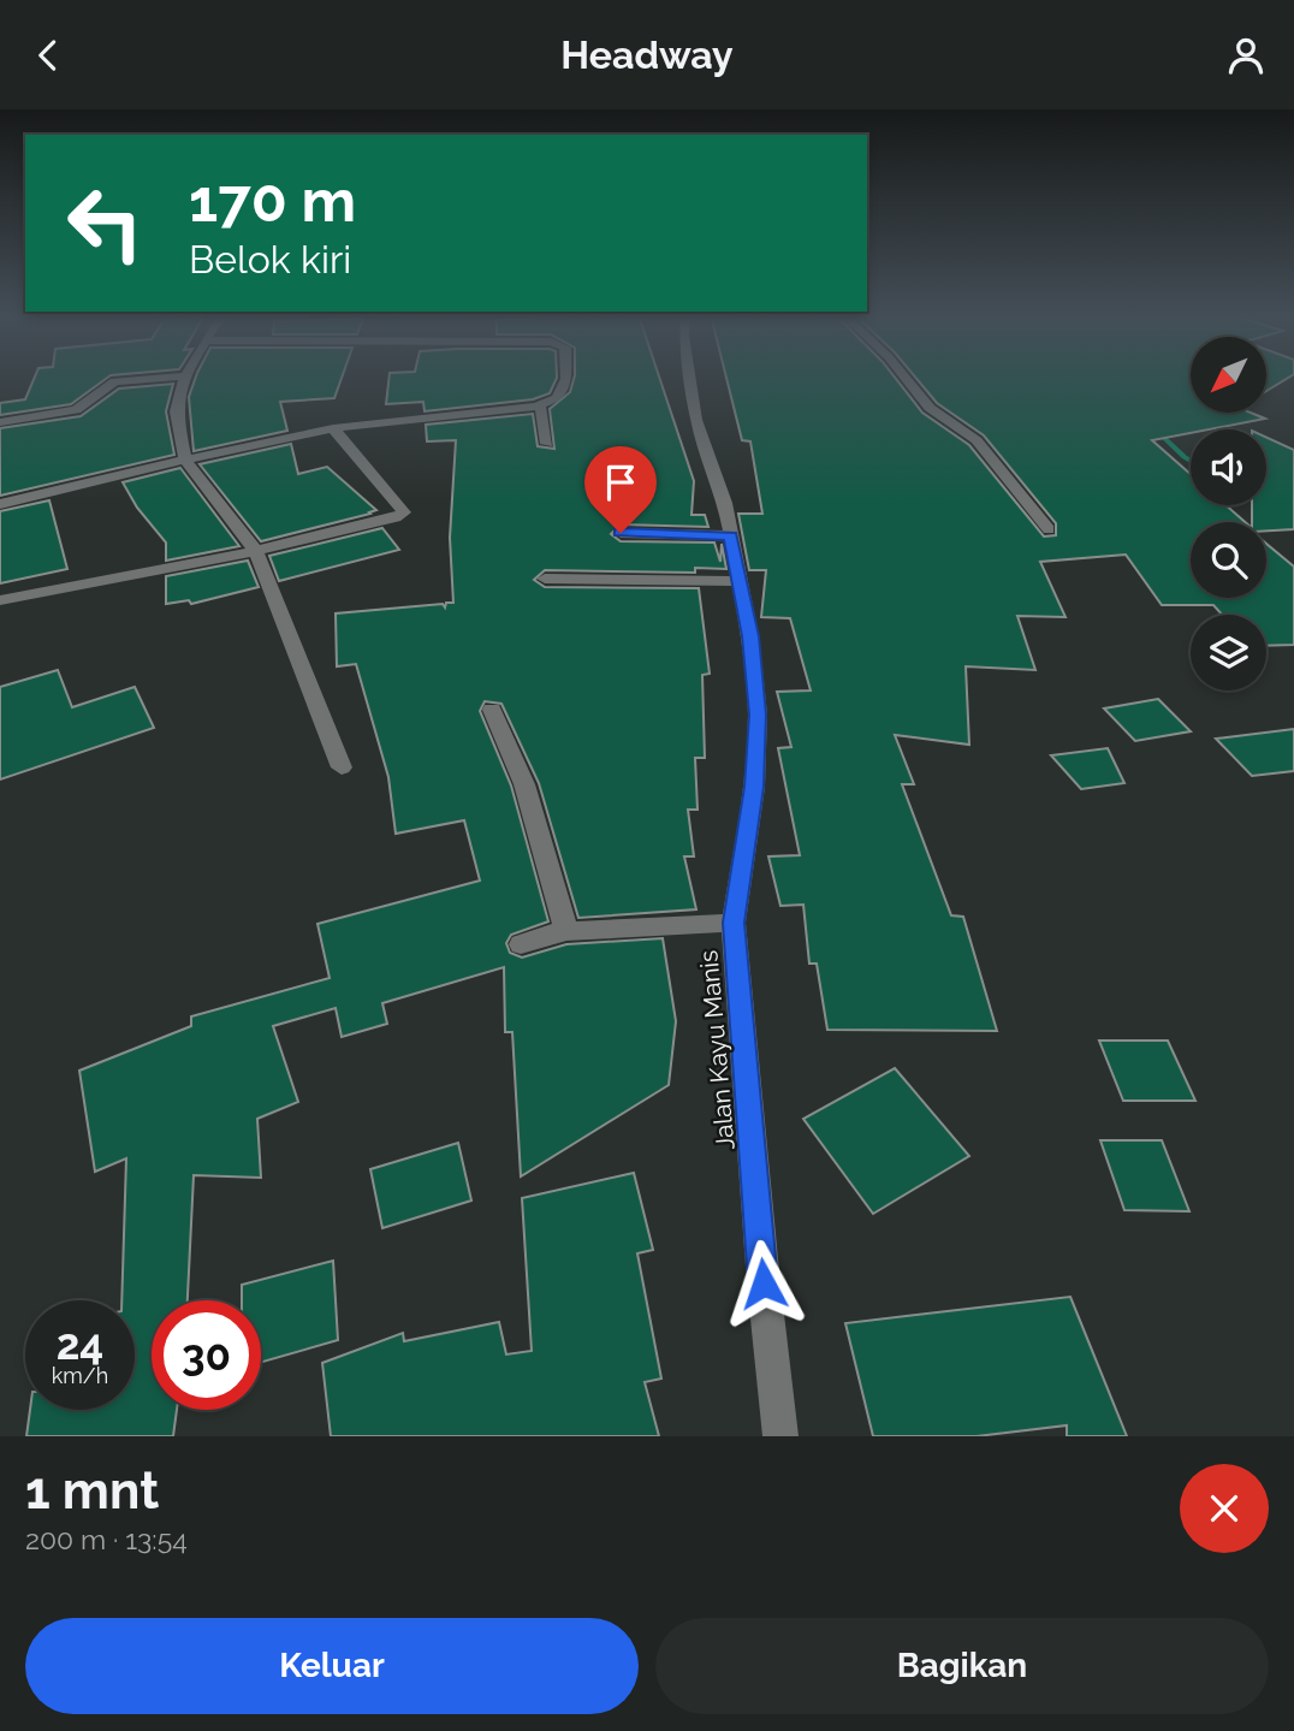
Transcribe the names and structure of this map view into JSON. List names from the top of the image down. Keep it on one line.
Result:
{"streets":{"street":["Jalan Kayu Manis"]},"north":"bottom left","page":{"header":"Headway","turn":["170 m","Belok kiri"],"speed":"24 km/h","limit":"30","heading":["1 mnt","200 m · 13:54"],"buttons":["Keluar","Bagikan"]}}
